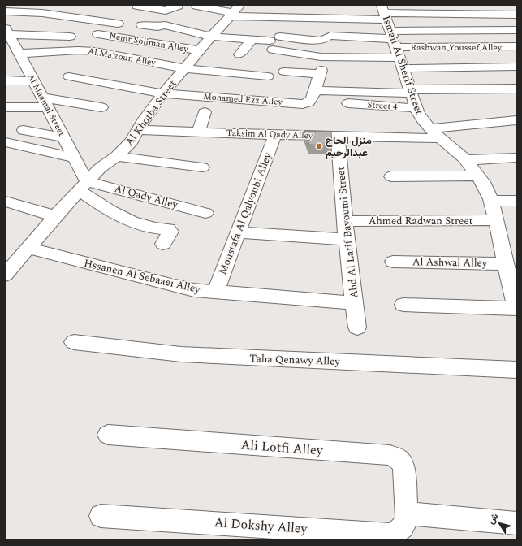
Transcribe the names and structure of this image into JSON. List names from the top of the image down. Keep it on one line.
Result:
{"streets":{"street":["Nemr Soliman Alley","Rashwan Youssef Alley","Al Ma'zoun Alley","Ismail Al Sherif Street","Mohamed Ezz Alley","Al Maamal Street","Street 4","Al Khotba Street","Taksim Al Qady Alley","Al Qady Alley","Moustafa Al Qalyoubi Alley","Ahmed Radwan Street","Abd Al Latif Bayoumi Street","Al Ashwal Alley","Hssanen Al Sebaaei Alley","Taha Qenawy Alley","Ali Lotfi Alley","Al Dokshy Alley"]},"crossings":[["Nemr Soliman Alley","Al Khotba Street"],["Rashwan Youssef Alley","Ismail Al Sherif Street"],["Al Ma'zoun Alley","Al Maamal Street"],["Al Ma'zoun Alley","Al Khotba Street"],["Ismail Al Sherif Street","Street 4"],["Ismail Al Sherif Street","Taksim Al Qady Alley"],["Ismail Al Sherif Street","Ahmed Radwan Street"],["Ismail Al Sherif Street","Al Ashwal Alley"],["Mohamed Ezz Alley","Al Khotba Street"],["Al Maamal Street","Al Khotba Street"],["Al Maamal Street","Al Qady Alley"],["Al Khotba Street","Taksim Al Qady Alley"],["Al Khotba Street","Al Qady Alley"],["Al Khotba Street","Hssanen Al Sebaaei Alley"],["Taksim Al Qady Alley","Moustafa Al Qalyoubi Alley"],["Taksim Al Qady Alley","Abd Al Latif Bayoumi Street"],["Moustafa Al Qalyoubi Alley","Hssanen Al Sebaaei Alley"],["Ahmed Radwan Street","Abd Al Latif Bayoumi Street"],["Abd Al Latif Bayoumi Street","Hssanen Al Sebaaei Alley"],["Ali Lotfi Alley","Al Dokshy Alley"]],"places":["منزل الحاج عبدالرحيم"],"north":"top left"}
